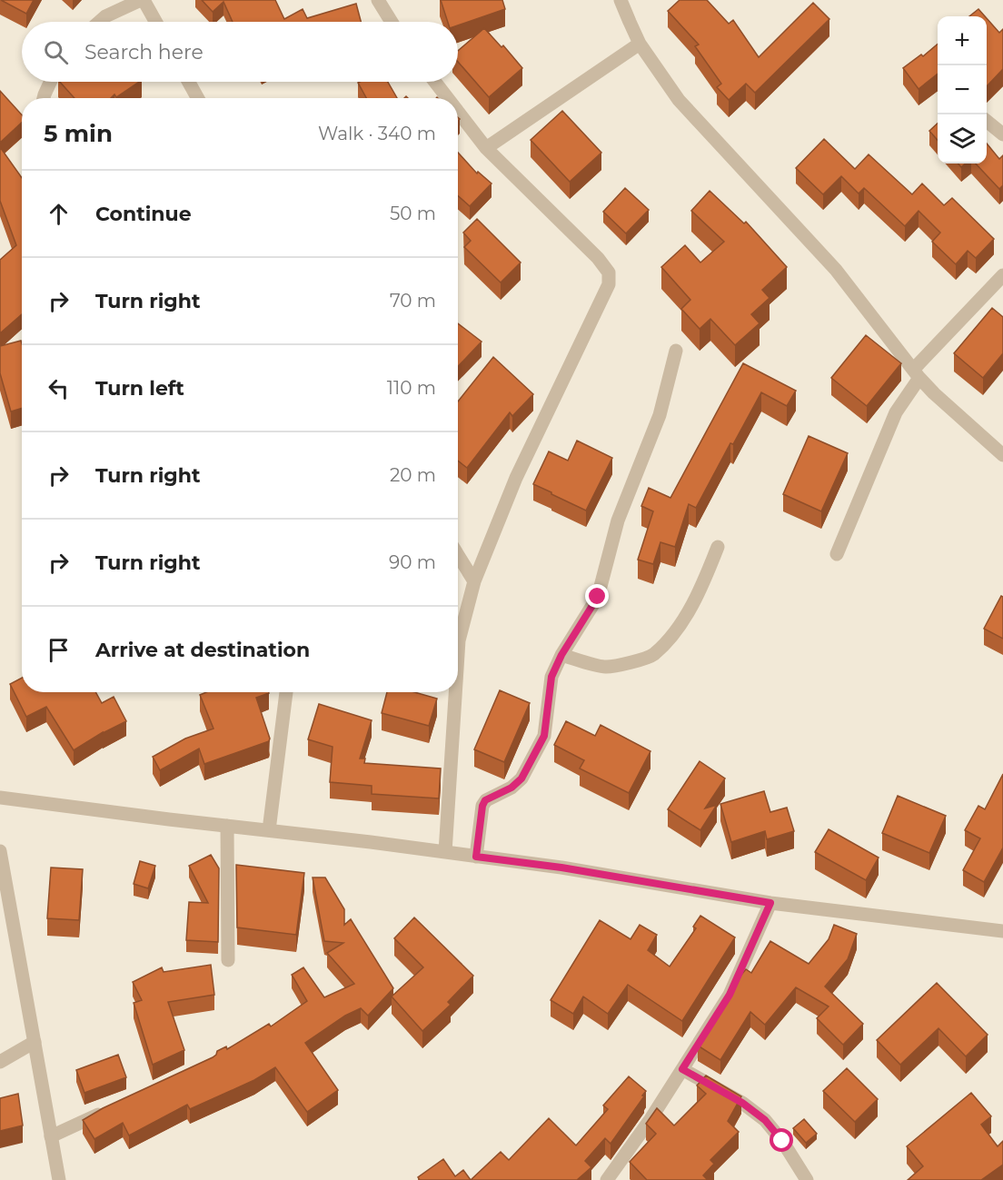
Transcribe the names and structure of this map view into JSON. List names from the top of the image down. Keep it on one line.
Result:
{"page":{"map_buttons":["+","−"],"search":"Search here","heading":["5 min","Walk · 340 m"],"list":[["Continue","50 m"],["Turn right","70 m"],["Turn left","110 m"],["Turn right","20 m"],["Turn right","90 m"],"Arrive at destination"]}}
